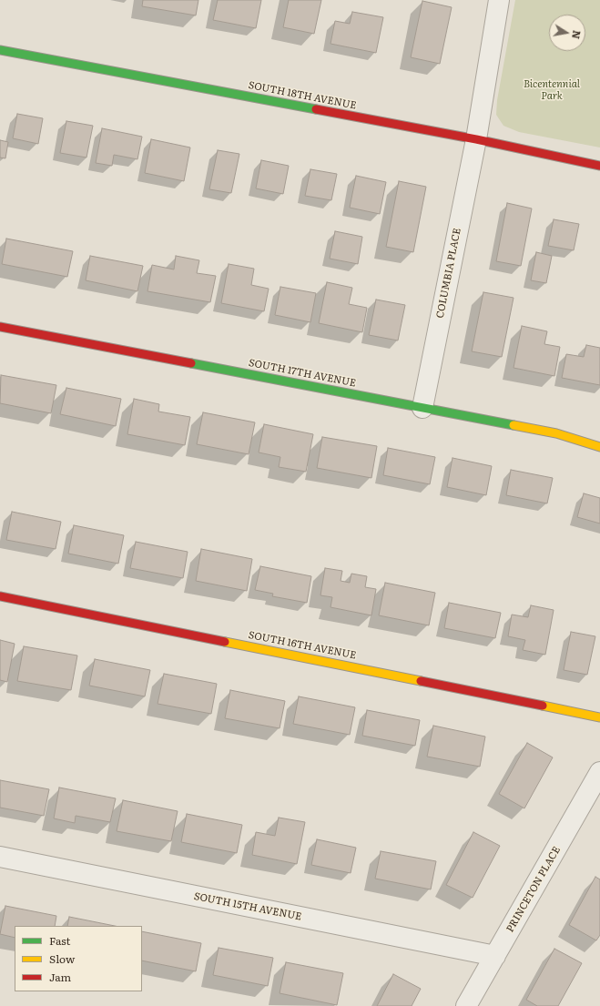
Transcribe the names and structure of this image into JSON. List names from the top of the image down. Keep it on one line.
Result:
{"streets":{"street":["SOUTH 18TH AVENUE","COLUMBIA PLACE","SOUTH 17TH AVENUE","SOUTH 16TH AVENUE","PRINCETON PLACE","SOUTH 15TH AVENUE"]},"crossings":[["SOUTH 18TH AVENUE","COLUMBIA PLACE"],["COLUMBIA PLACE","SOUTH 17TH AVENUE"],["PRINCETON PLACE","SOUTH 15TH AVENUE"]],"parks":["Bicentennial Park"],"legend":["Fast","Slow","Jam"],"north":"right"}
